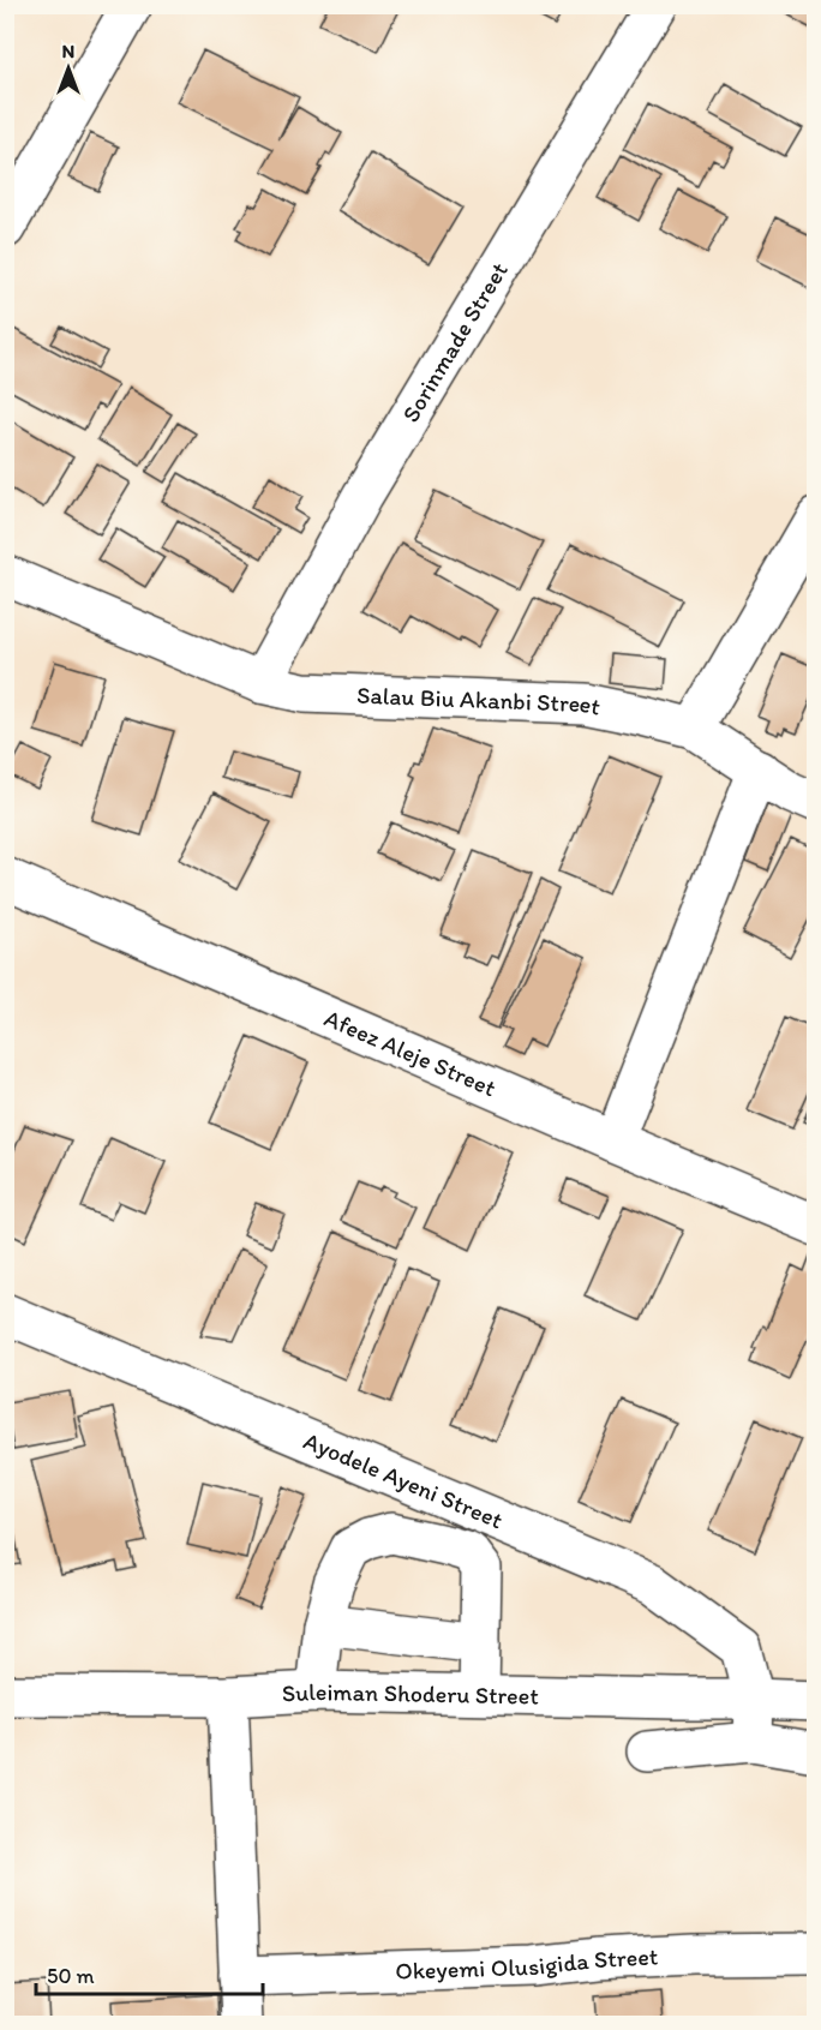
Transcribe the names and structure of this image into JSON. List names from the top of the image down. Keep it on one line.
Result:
{"streets":{"street":["Sorinmade Street","Salau Biu Akanbi Street","Afeez Aleje Street","Ayodele Ayeni Street","Suleiman Shoderu Street","Okeyemi Olusigida Street"]},"crossings":[["Sorinmade Street","Salau Biu Akanbi Street"],["Ayodele Ayeni Street","Suleiman Shoderu Street"]],"scale_bar":"50 m","north":"top"}
